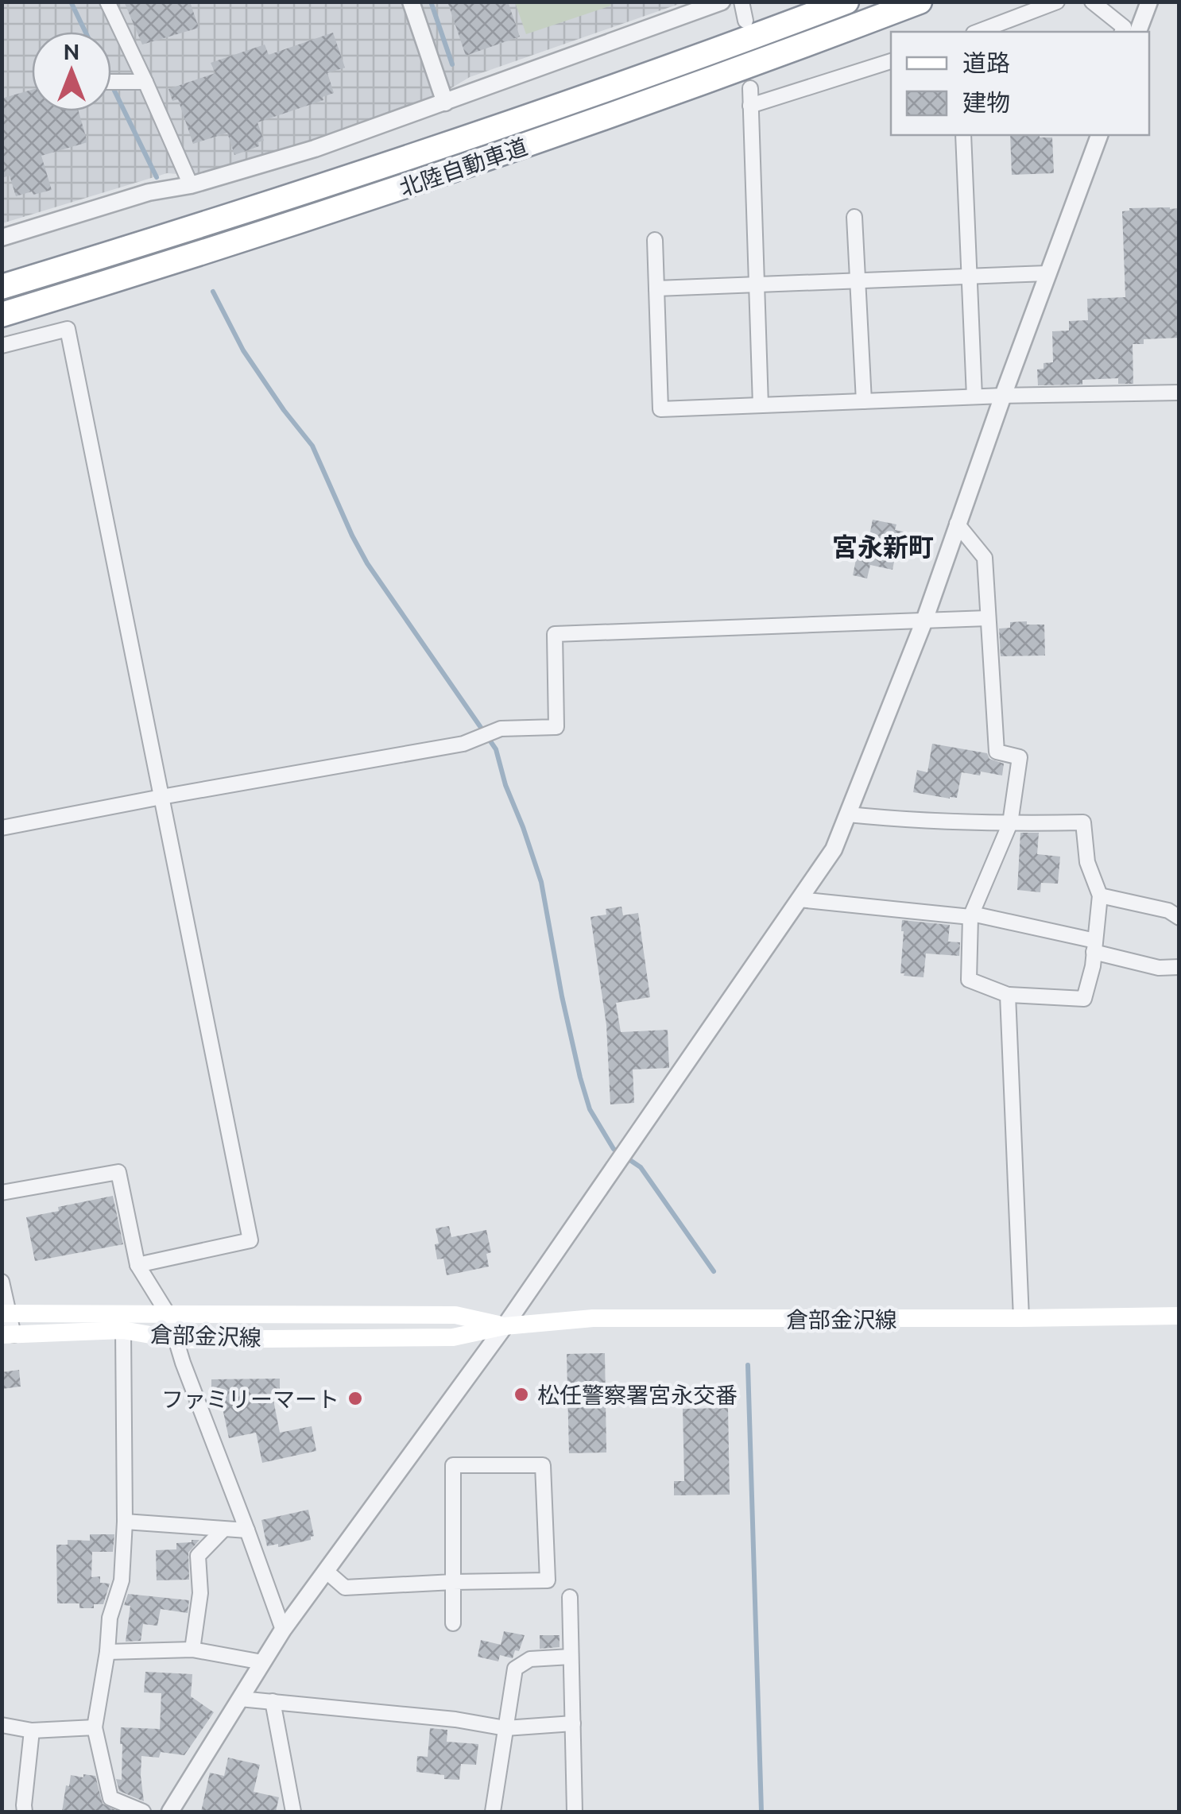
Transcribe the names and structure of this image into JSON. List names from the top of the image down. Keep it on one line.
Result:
{"streets":{"highway":["北陸自動車道"],"main road":["倉部金沢線"]},"districts":["宮永新町"],"places":["松任警察署宮永交番","ファミリーマート"],"legend":["道路","建物"],"north":"top"}
